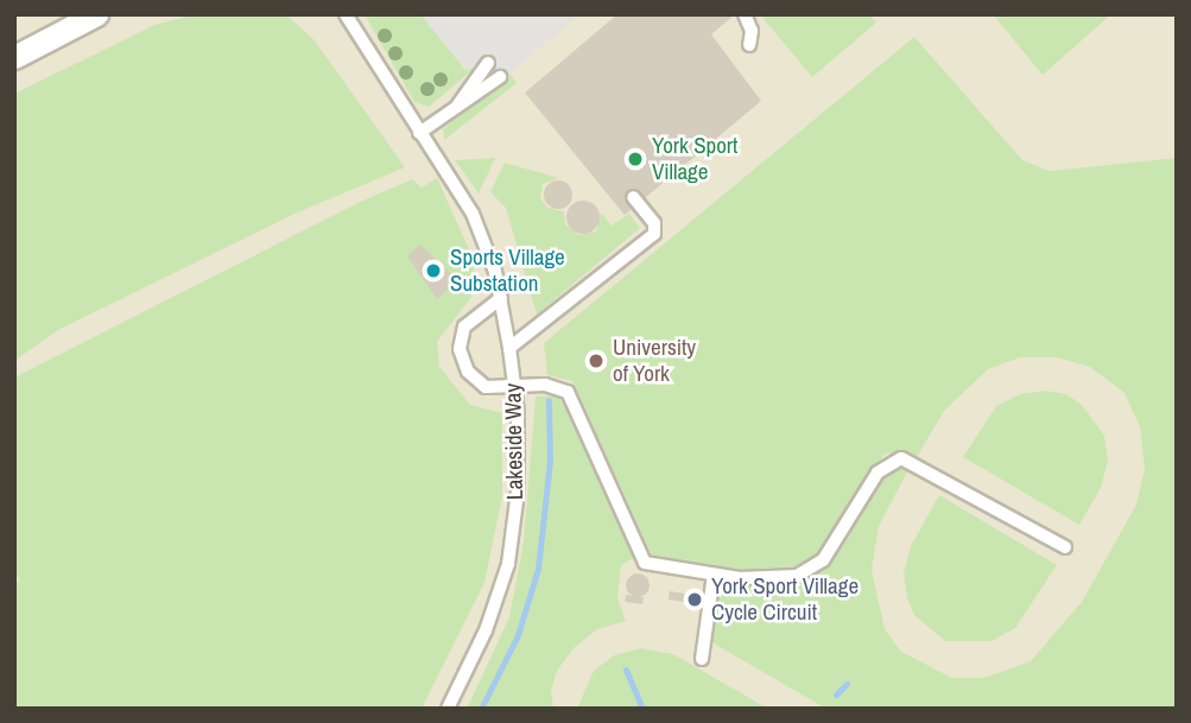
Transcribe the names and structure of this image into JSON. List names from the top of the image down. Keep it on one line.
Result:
{"streets":{"lane":["Lakeside Way"]},"places":["York Sport Village","Sports Village Substation","University of York","York Sport Village Cycle Circuit"]}
